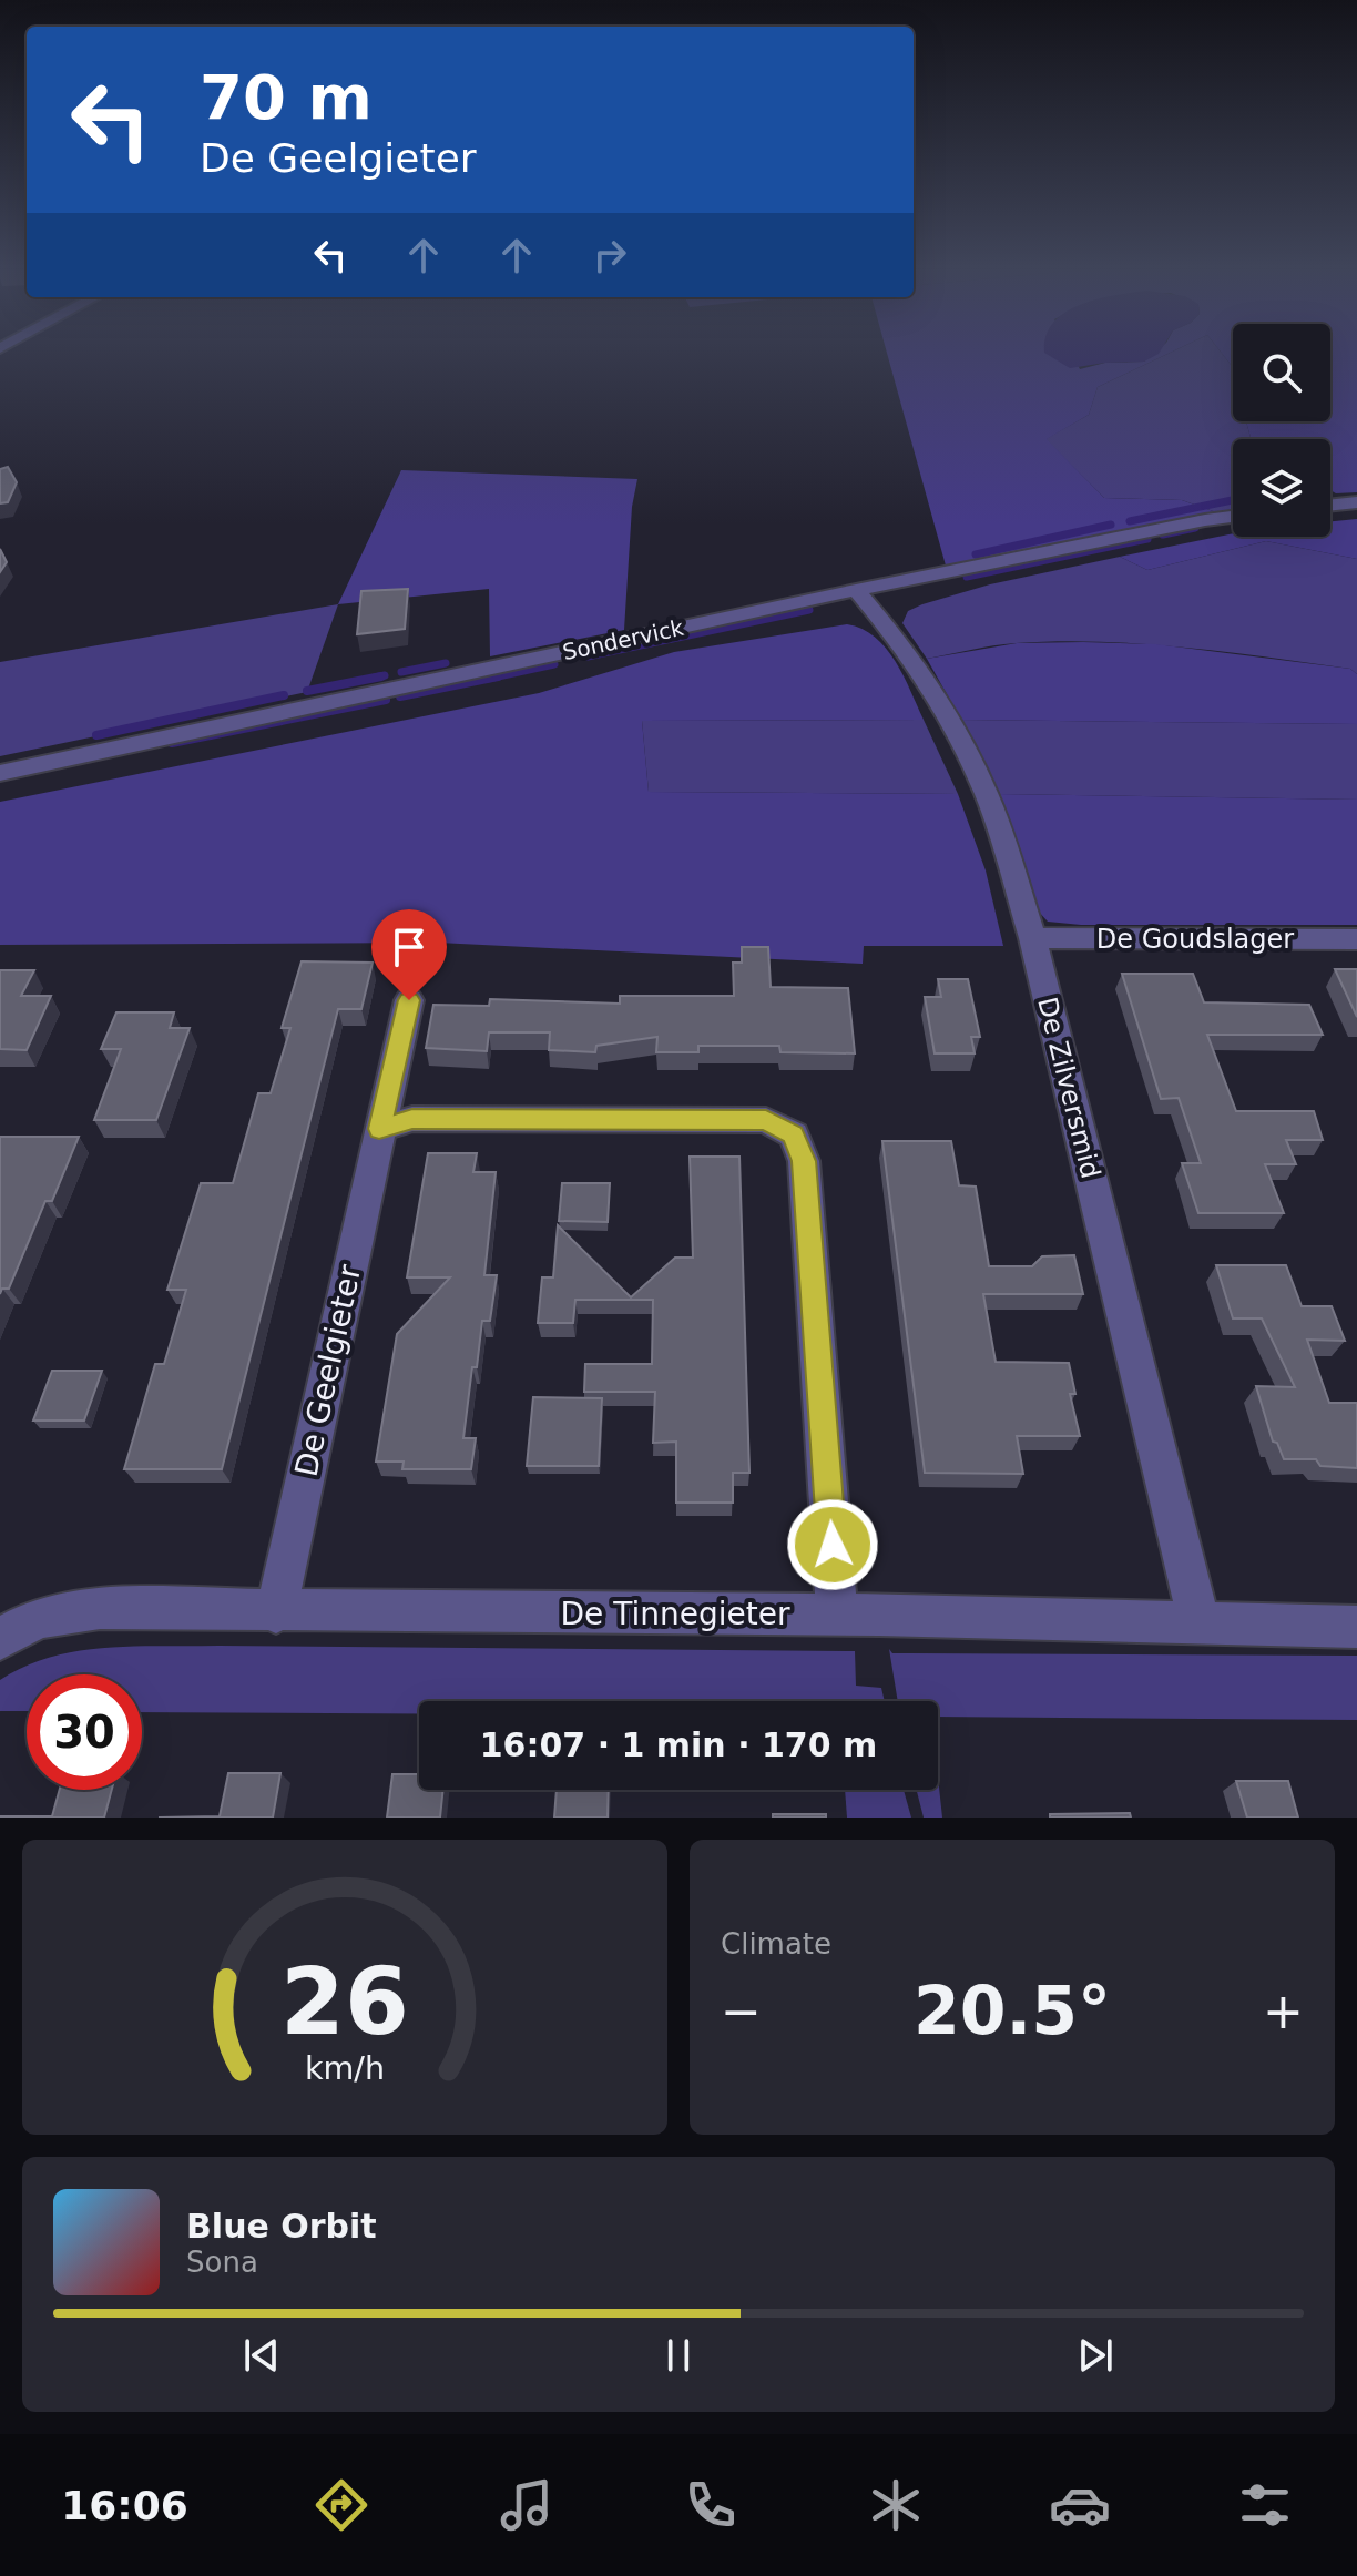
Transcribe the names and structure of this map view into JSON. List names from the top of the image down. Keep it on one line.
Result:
{"streets":{"street":["Sondervick","De Goudslager","De Zilversmid","De Geelgieter","De Tinnegieter"]},"crossings":[["Sondervick","De Zilversmid"],["De Goudslager","De Zilversmid"],["De Zilversmid","De Tinnegieter"],["De Geelgieter","De Tinnegieter"]],"page":{"turn":["70 m","De Geelgieter"],"limit":"30","trip":"16:07 · 1 min · 170 m","tile":"Climate","heat":["−","20.5°","+"],"song":["Blue Orbit","Sona"],"tabs":"16:06","gauge":["26","km/h"]}}
